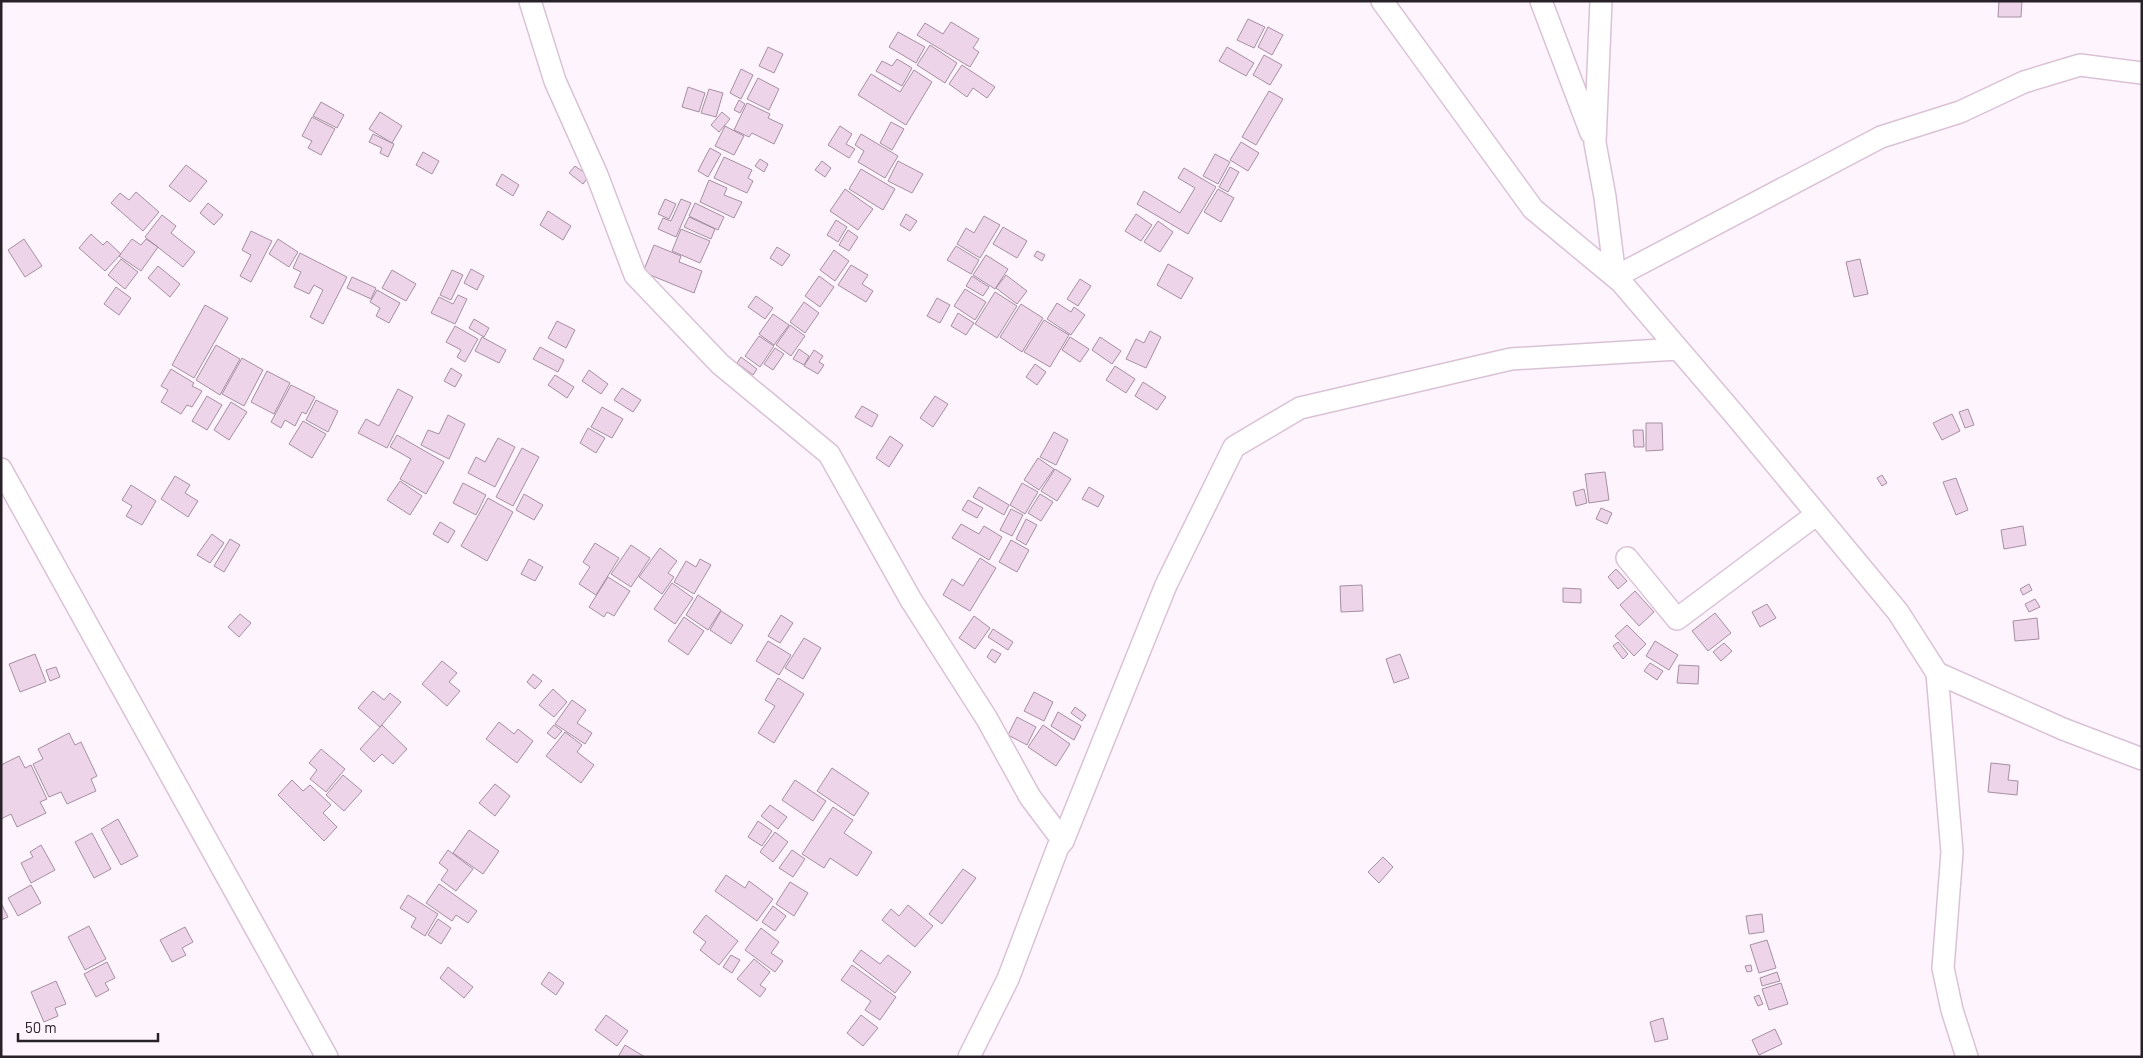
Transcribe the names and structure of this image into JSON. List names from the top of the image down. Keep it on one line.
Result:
{"scale_bar":"50 m"}
